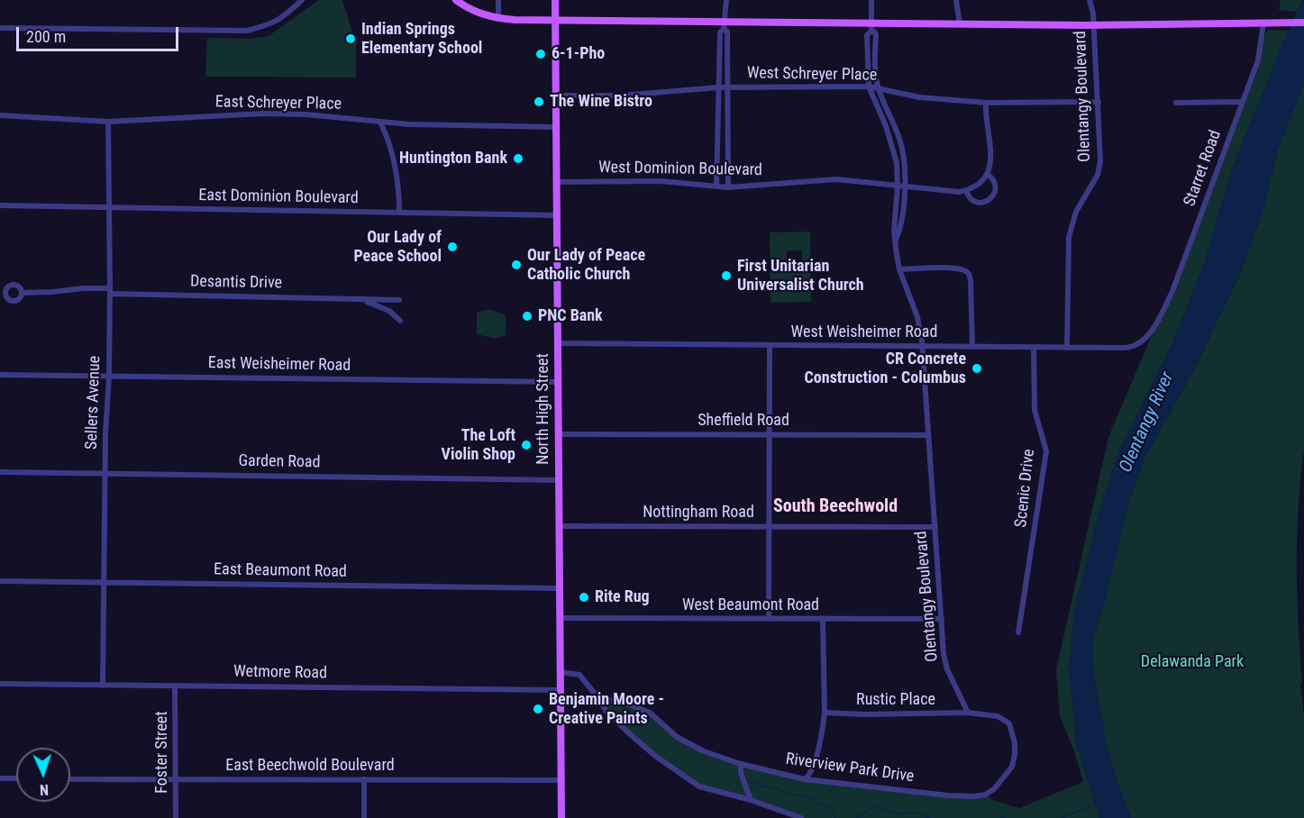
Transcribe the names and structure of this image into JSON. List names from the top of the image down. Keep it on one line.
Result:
{"streets":{"main road":["North High Street"],"street":["West Schreyer Place","Olentangy Boulevard","East Schreyer Place","Starret Road","West Dominion Boulevard","East Dominion Boulevard","Desantis Drive","West Weisheimer Road","East Weisheimer Road","Sellers Avenue","Sheffield Road","Garden Road","Scenic Drive","Nottingham Road","East Beaumont Road","West Beaumont Road","Wetmore Road","Rustic Place","Foster Street","East Beechwold Boulevard","Riverview Park Drive"]},"crossings":[["West Schreyer Place","Olentangy Boulevard"],["West Schreyer Place","North High Street"],["Olentangy Boulevard","West Weisheimer Road"],["Olentangy Boulevard","Sheffield Road"],["Olentangy Boulevard","Nottingham Road"],["Olentangy Boulevard","West Beaumont Road"],["Olentangy Boulevard","Rustic Place"],["Olentangy Boulevard","Riverview Park Drive"],["East Schreyer Place","Sellers Avenue"],["East Schreyer Place","North High Street"],["Starret Road","West Weisheimer Road"],["West Dominion Boulevard","North High Street"],["East Dominion Boulevard","Sellers Avenue"],["East Dominion Boulevard","North High Street"],["Desantis Drive","Sellers Avenue"],["West Weisheimer Road","North High Street"],["West Weisheimer Road","Scenic Drive"],["East Weisheimer Road","Sellers Avenue"],["East Weisheimer Road","North High Street"],["Sellers Avenue","Garden Road"],["Sellers Avenue","East Beaumont Road"],["Sellers Avenue","Wetmore Road"],["North High Street","Sheffield Road"],["North High Street","Garden Road"],["North High Street","Nottingham Road"],["North High Street","East Beaumont Road"],["North High Street","West Beaumont Road"],["North High Street","Wetmore Road"],["North High Street","East Beechwold Boulevard"],["Wetmore Road","Foster Street"],["Rustic Place","Riverview Park Drive"],["Foster Street","East Beechwold Boulevard"]],"districts":["South Beechwold"],"water":["Olentangy River"],"parks":["Delawanda Park"],"places":["Indian Springs Elementary School","6-1-Pho","The Wine Bistro","Huntington Bank","Our Lady of Peace School","Our Lady of Peace Catholic Church","First Unitarian Universalist Church","PNC Bank","CR Concrete Construction - Columbus","The Loft Violin Shop","Rite Rug","Benjamin Moore - Creative Paints"],"scale_bar":"200 m","north":"bottom"}
